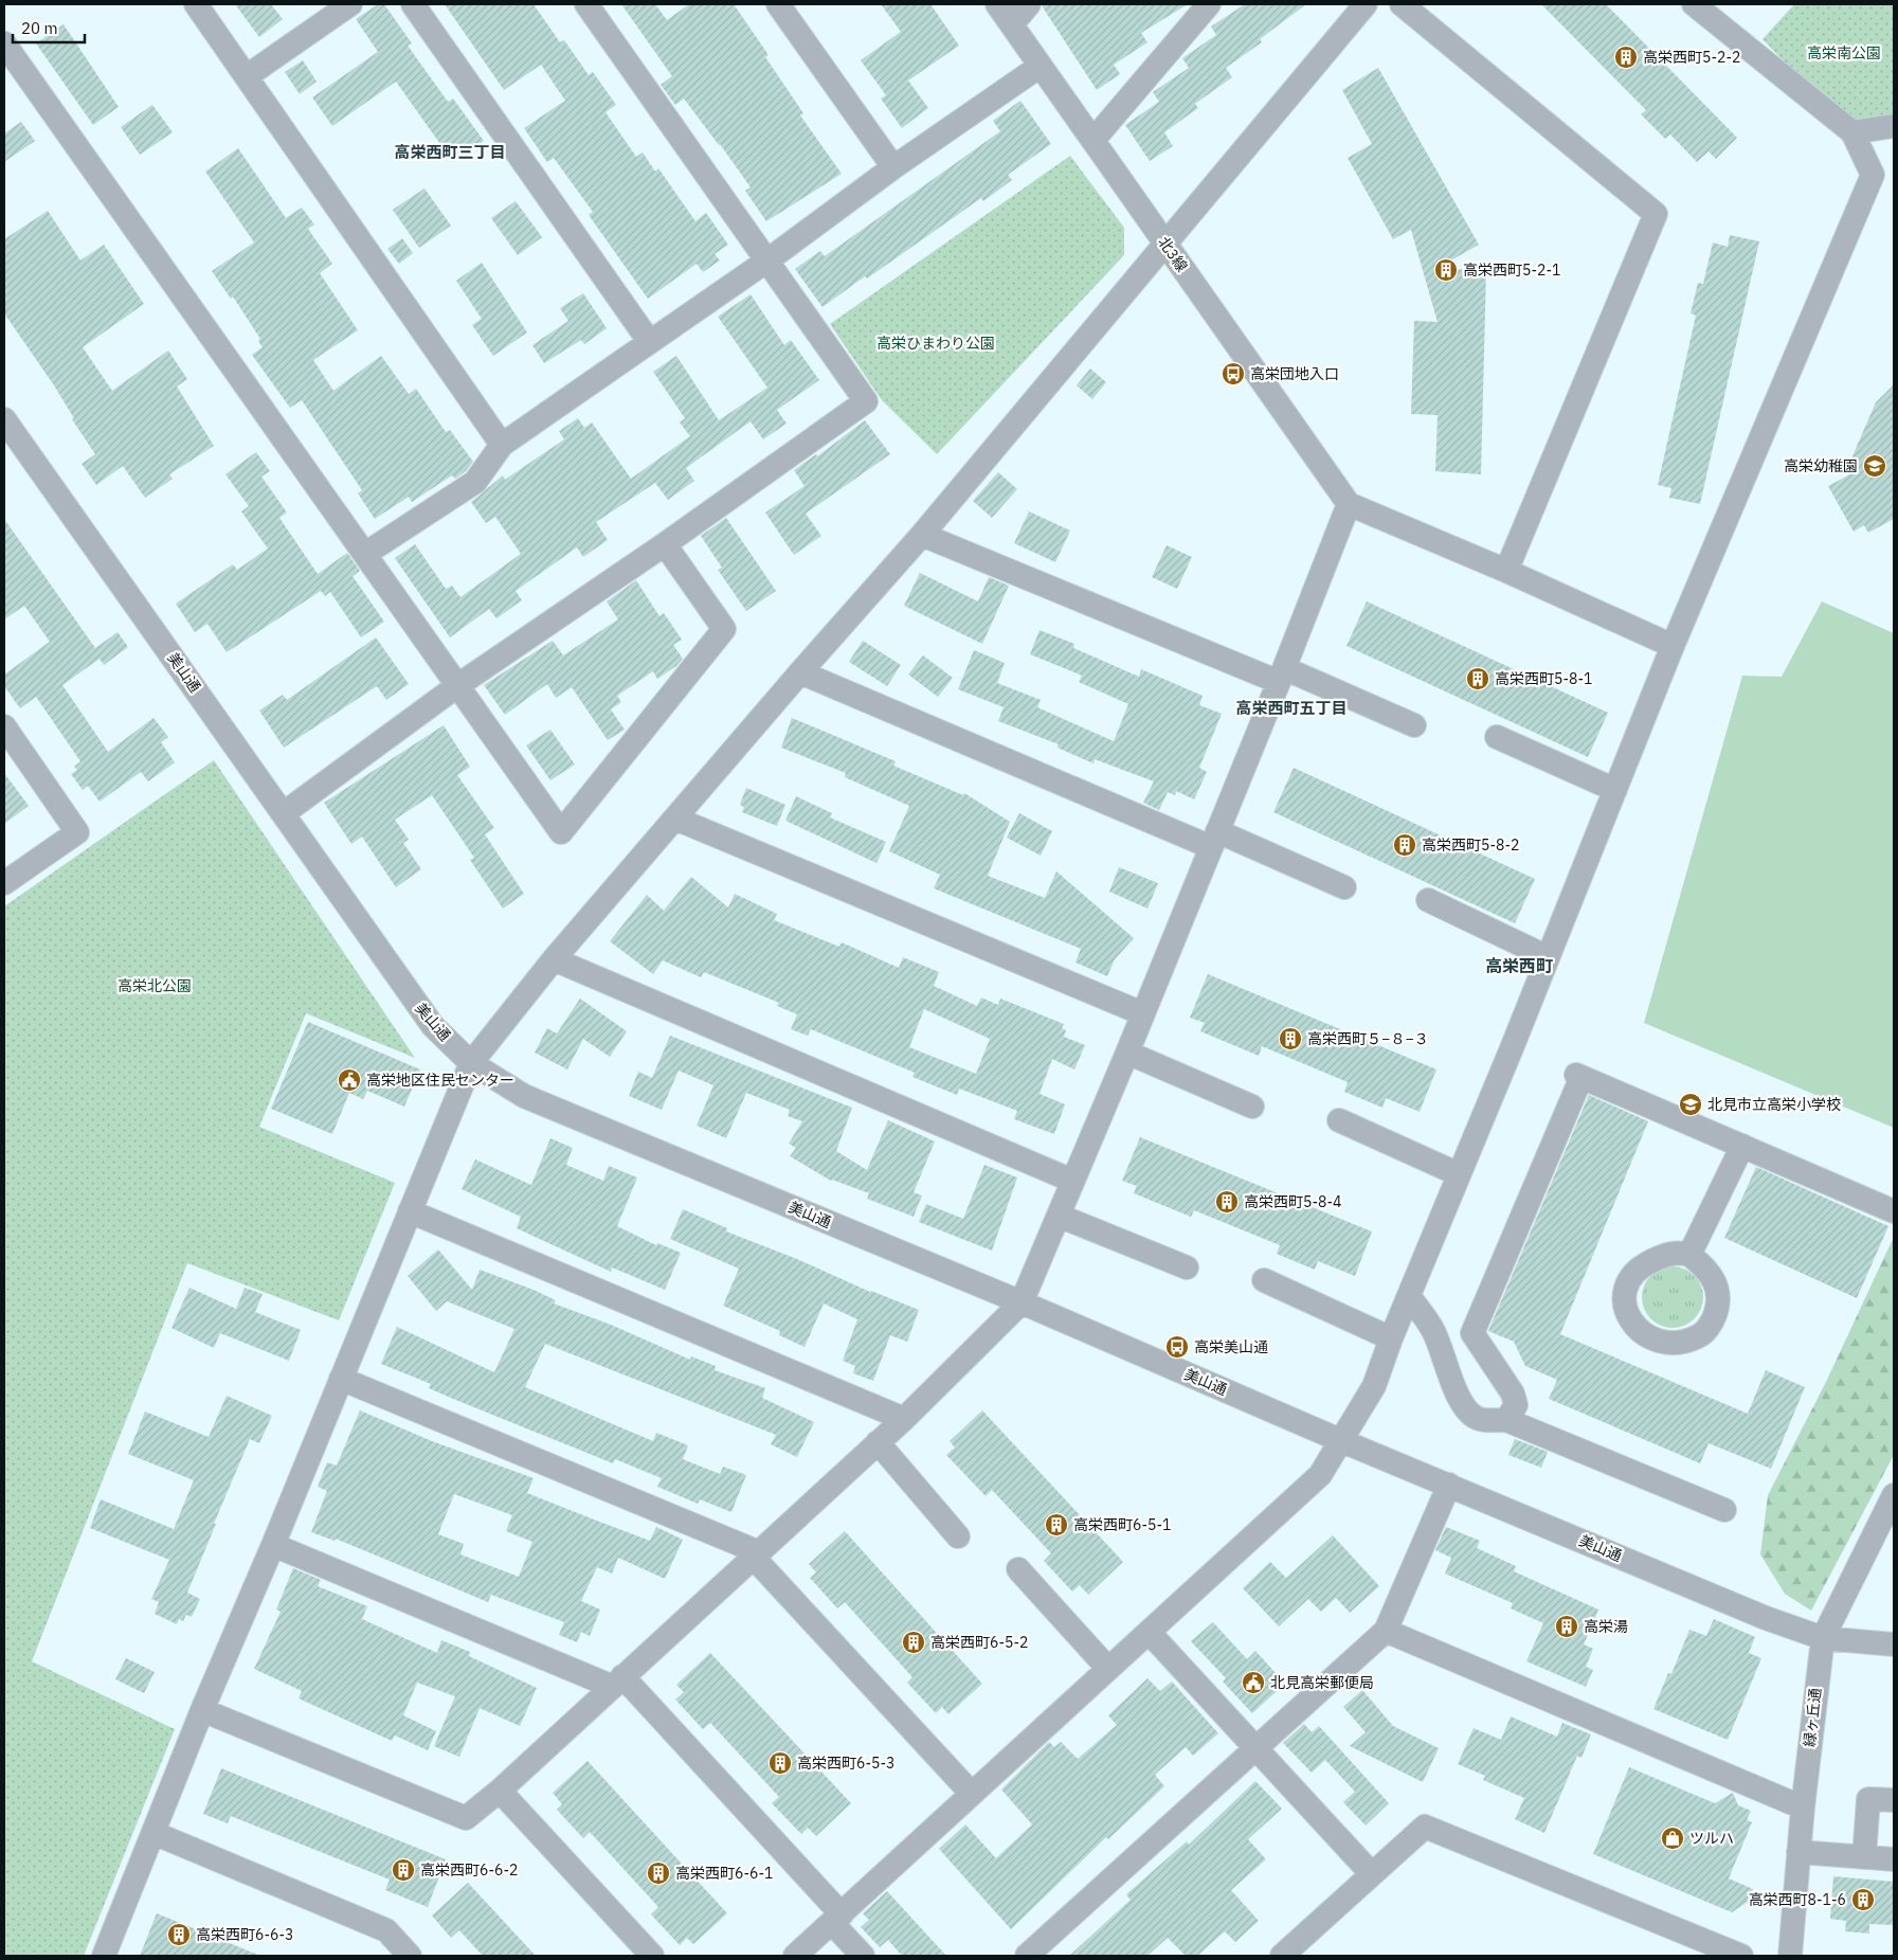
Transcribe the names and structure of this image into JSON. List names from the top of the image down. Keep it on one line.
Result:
{"streets":{"street":["北3線","美山通","緑ヶ丘通"]},"crossings":[["美山通","緑ヶ丘通"]],"districts":["高栄西町三丁目","高栄西町五丁目","高栄西町"],"parks":["高栄南公園","高栄ひまわり公園","高栄北公園"],"places":{"building":["高栄西町5-2-2","高栄西町5-2-1","高栄西町5-8-1","高栄西町5-8-2","高栄西町５−８−３","高栄西町5-8-4","高栄西町6-5-1","高栄湯","高栄西町6-5-2","高栄西町6-5-3","高栄西町6-6-2","高栄西町6-6-1","高栄西町8-1-6","高栄西町6-6-3"],"bus stop":["高栄団地入口","高栄美山通"],"school or university":["高栄幼稚園","北見市立高栄小学校"],"public building":["高栄地区住民センター","北見高栄郵便局"],"shop":["ツルハ"]},"scale_bar":"20 m"}
